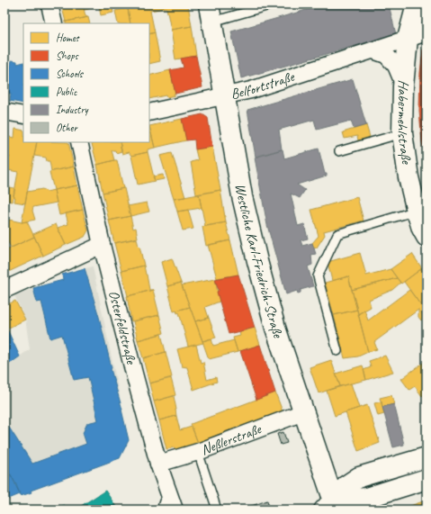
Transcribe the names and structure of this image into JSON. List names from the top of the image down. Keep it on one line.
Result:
{"streets":{"main road":["Habermehlstraße","Westliche Karl-Friedrich-Straße"],"street":["Belfortstraße","Osterfeldstraße","Neßlerstraße"]},"crossings":[["Belfortstraße","Habermehlstraße"],["Belfortstraße","Westliche Karl-Friedrich-Straße"],["Westliche Karl-Friedrich-Straße","Neßlerstraße"],["Osterfeldstraße","Neßlerstraße"]],"legend":["Homes","Shops","Schools","Public","Industry","Other"]}
